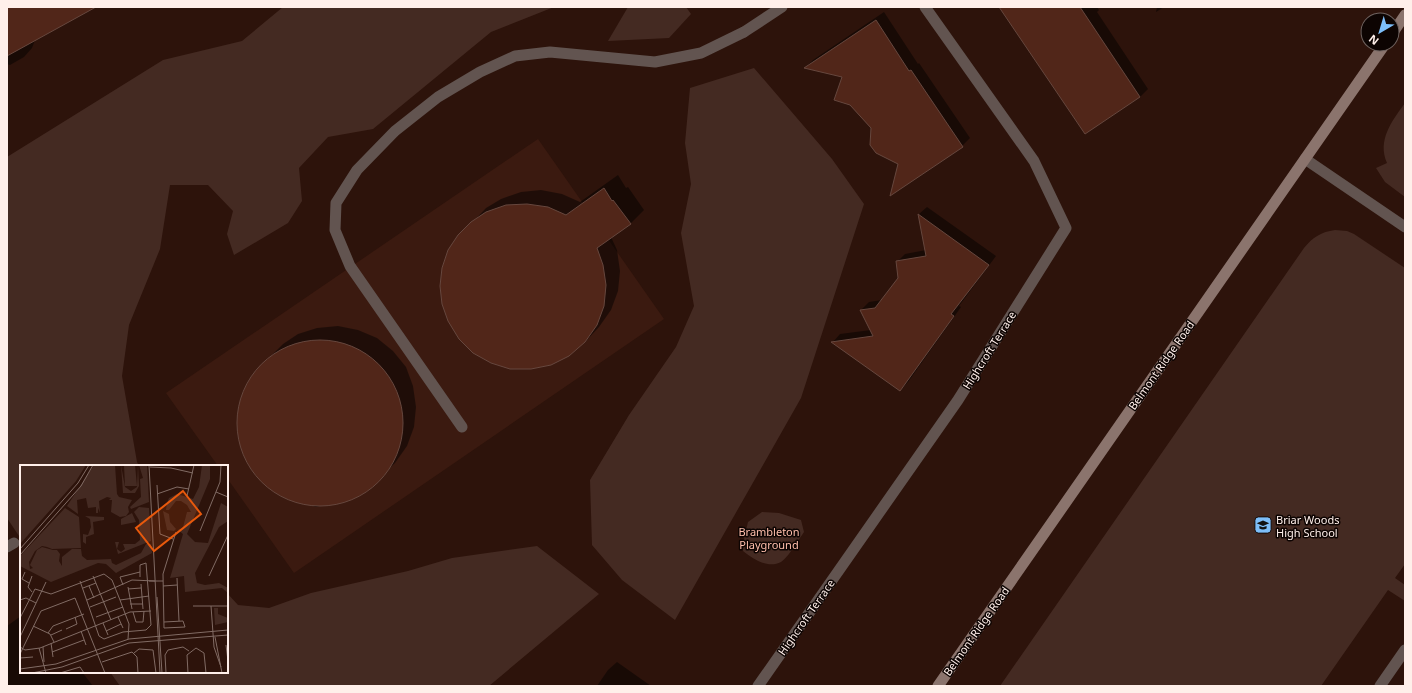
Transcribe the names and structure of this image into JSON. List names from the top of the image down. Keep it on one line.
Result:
{"streets":{"main road":["Belmont Ridge Road"],"street":["Highcroft Terrace"]},"parks":["Brambleton Playground"],"places":{"school or university":["Briar Woods High School"]},"north":"bottom left"}
